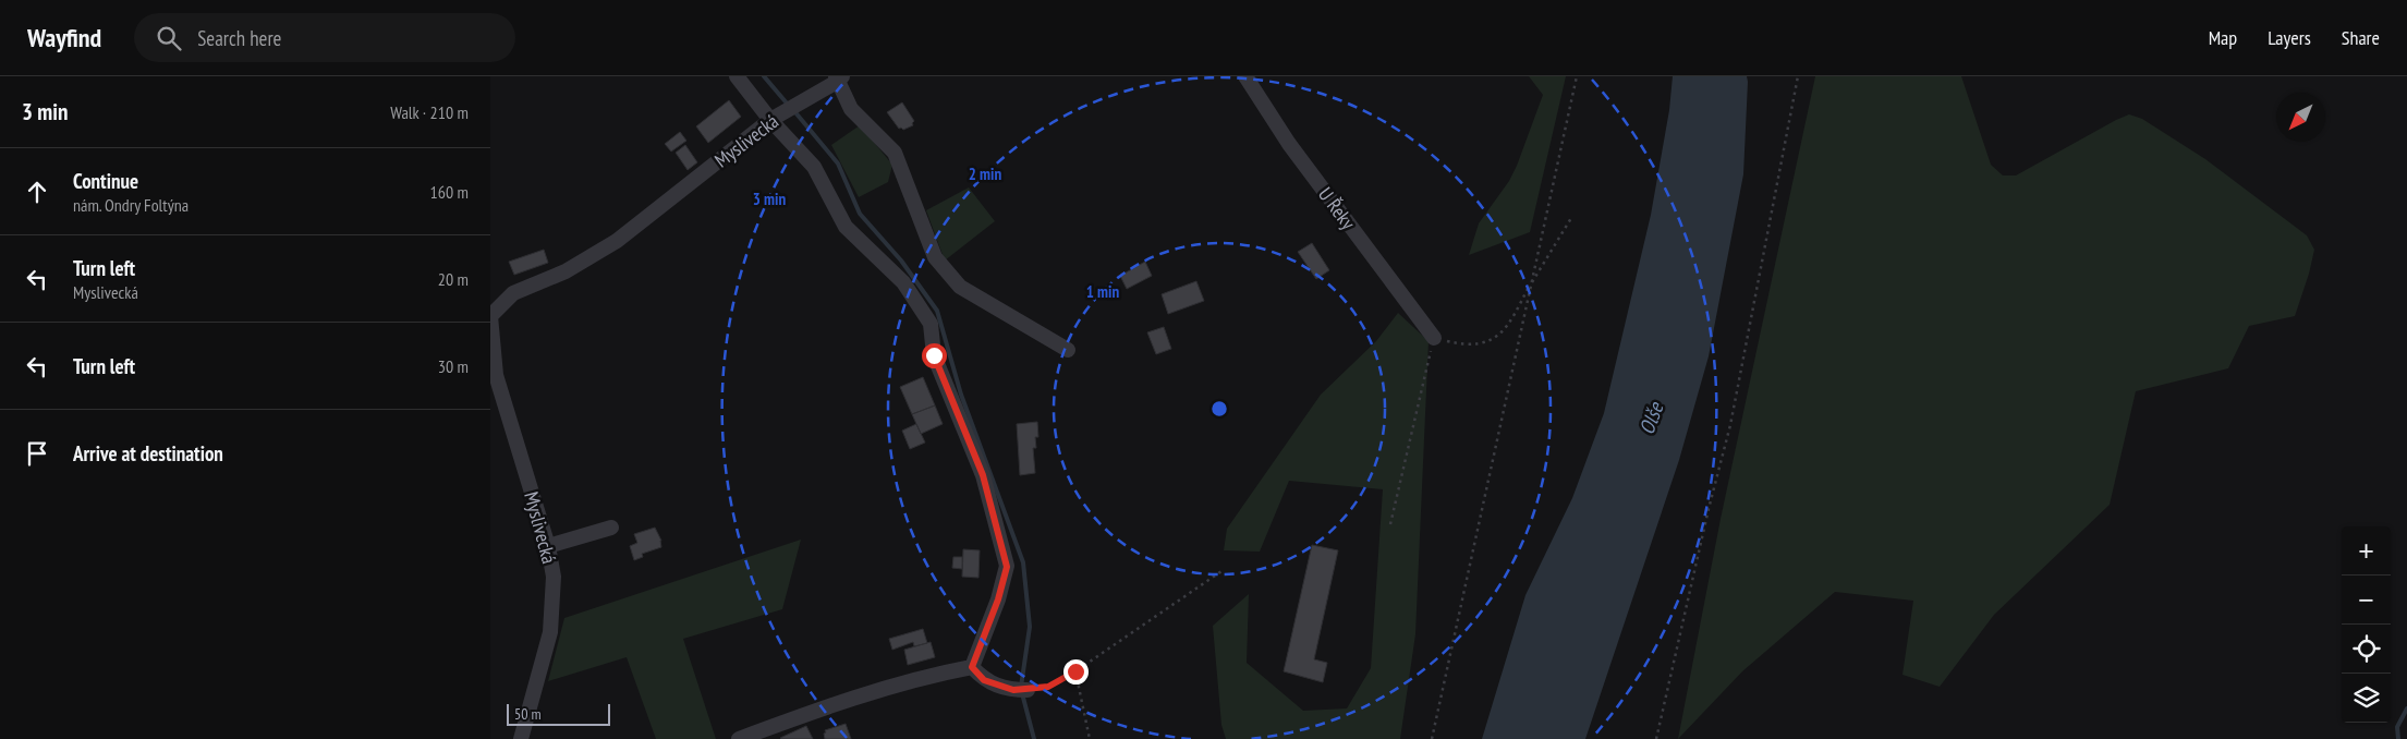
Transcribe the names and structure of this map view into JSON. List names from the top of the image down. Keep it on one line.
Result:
{"streets":{"street":["Myslivecká","U Řeky"]},"water":["Olše"],"scale_bar":"50 m","north":"bottom left","page":{"header":"Wayfind","search":"Search here","nav":["Map","Layers","Share"],"heading":["3 min","Walk · 210 m"],"list":[["Continue","nám. Ondry Foltýna","160 m"],["Turn left","Myslivecká","20 m"],["Turn left","30 m"],"Arrive at destination"],"map_buttons":["+","−"],"scale":"50 m"},"rings":["2 min","3 min","1 min"]}
